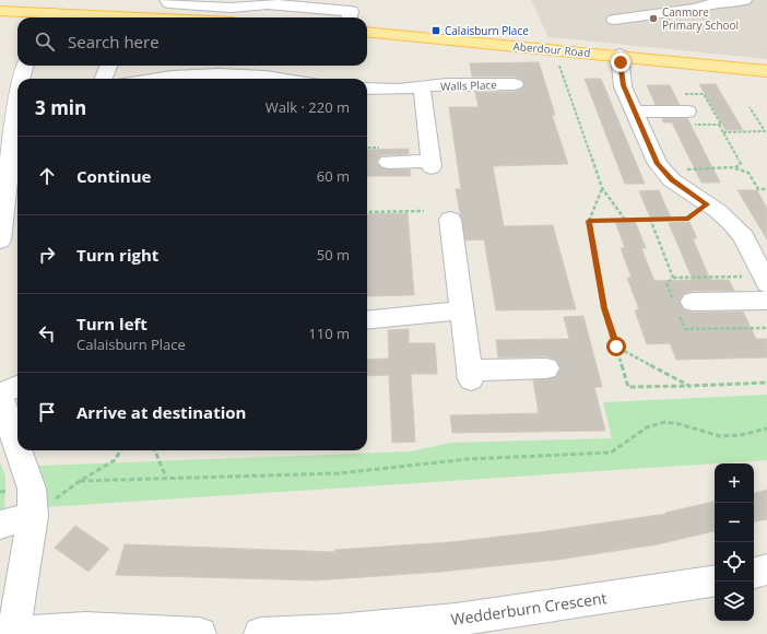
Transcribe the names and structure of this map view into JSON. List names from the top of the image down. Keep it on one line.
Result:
{"streets":{"main road":["Aberdour Road"],"street":["Walls Place","Wedderburn Crescent"]},"places":{"other":["Canmore Primary School"],"transit":["Calaisburn Place"]},"page":{"search":"Search here","heading":["3 min","Walk · 220 m"],"list":[["Continue","60 m"],["Turn right","50 m"],["Turn left","Calaisburn Place","110 m"],"Arrive at destination"],"map_buttons":["+","−"]}}
